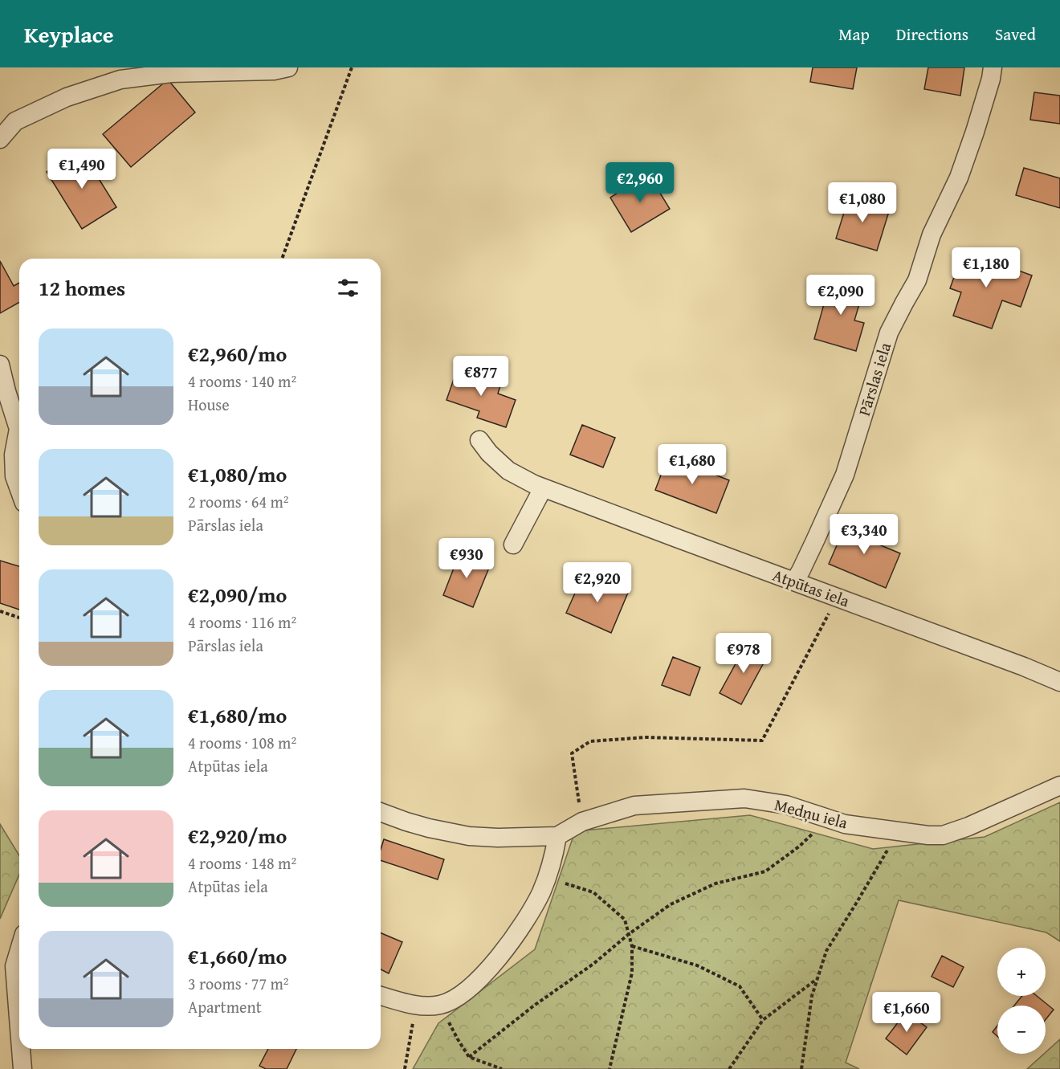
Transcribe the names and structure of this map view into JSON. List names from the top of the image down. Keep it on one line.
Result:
{"streets":{"street":["Pārslas iela","Atpūtas iela","Medņu iela"]},"crossings":[["Pārslas iela","Atpūtas iela"]],"page":{"header":"Keyplace","nav":["Map","Directions","Saved"],"price":["€1,490","€2,960","€1,080","€1,180","€2,090","€877","€1,680","€3,340","€930","€2,920","€978","€1,660"],"heading":"12 homes","list":[{"name":"€2,960/mo","note":"4 rooms · 140 m² · House"},{"name":"€1,080/mo","note":"2 rooms · 64 m² · Pārslas iela"},{"name":"€2,090/mo","note":"4 rooms · 116 m² · Pārslas iela"},{"name":"€1,680/mo","note":"4 rooms · 108 m² · Atpūtas iela"},{"name":"€2,920/mo","note":"4 rooms · 148 m² · Atpūtas iela"},{"name":"€1,660/mo","note":"3 rooms · 77 m² · Apartment"}],"map_buttons":["+","−"]}}
